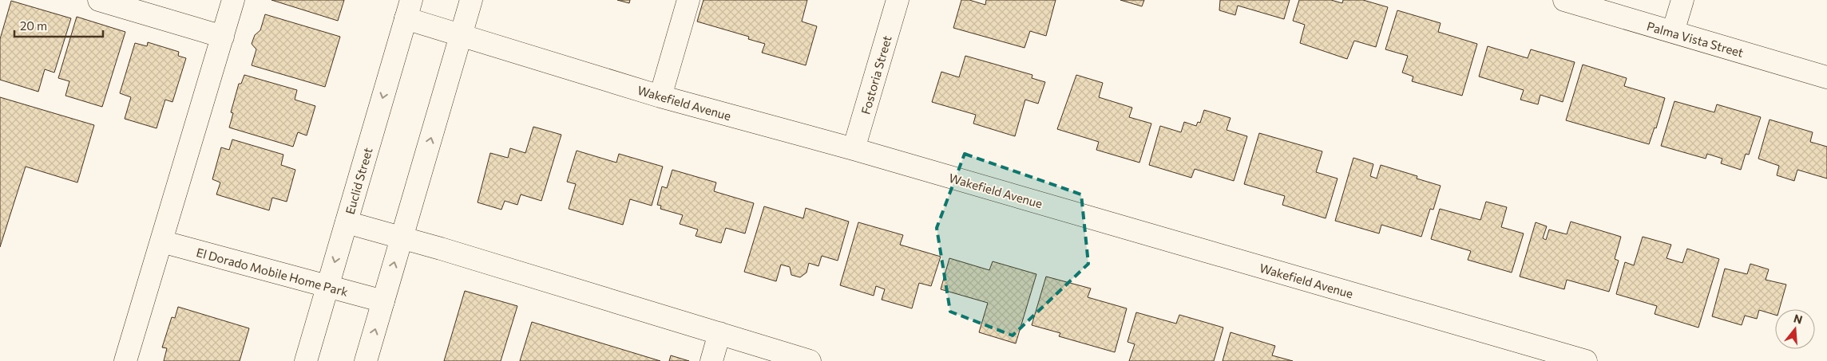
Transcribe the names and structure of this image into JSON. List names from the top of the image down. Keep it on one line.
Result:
{"streets":{"street":["Palma Vista Street","Fostoria Street","Wakefield Avenue","Euclid Street","El Dorado Mobile Home Park"]},"crossings":[["Fostoria Street","Wakefield Avenue"],["Wakefield Avenue","Euclid Street"],["Euclid Street","El Dorado Mobile Home Park"]],"scale_bar":"20 m","north":"top"}
